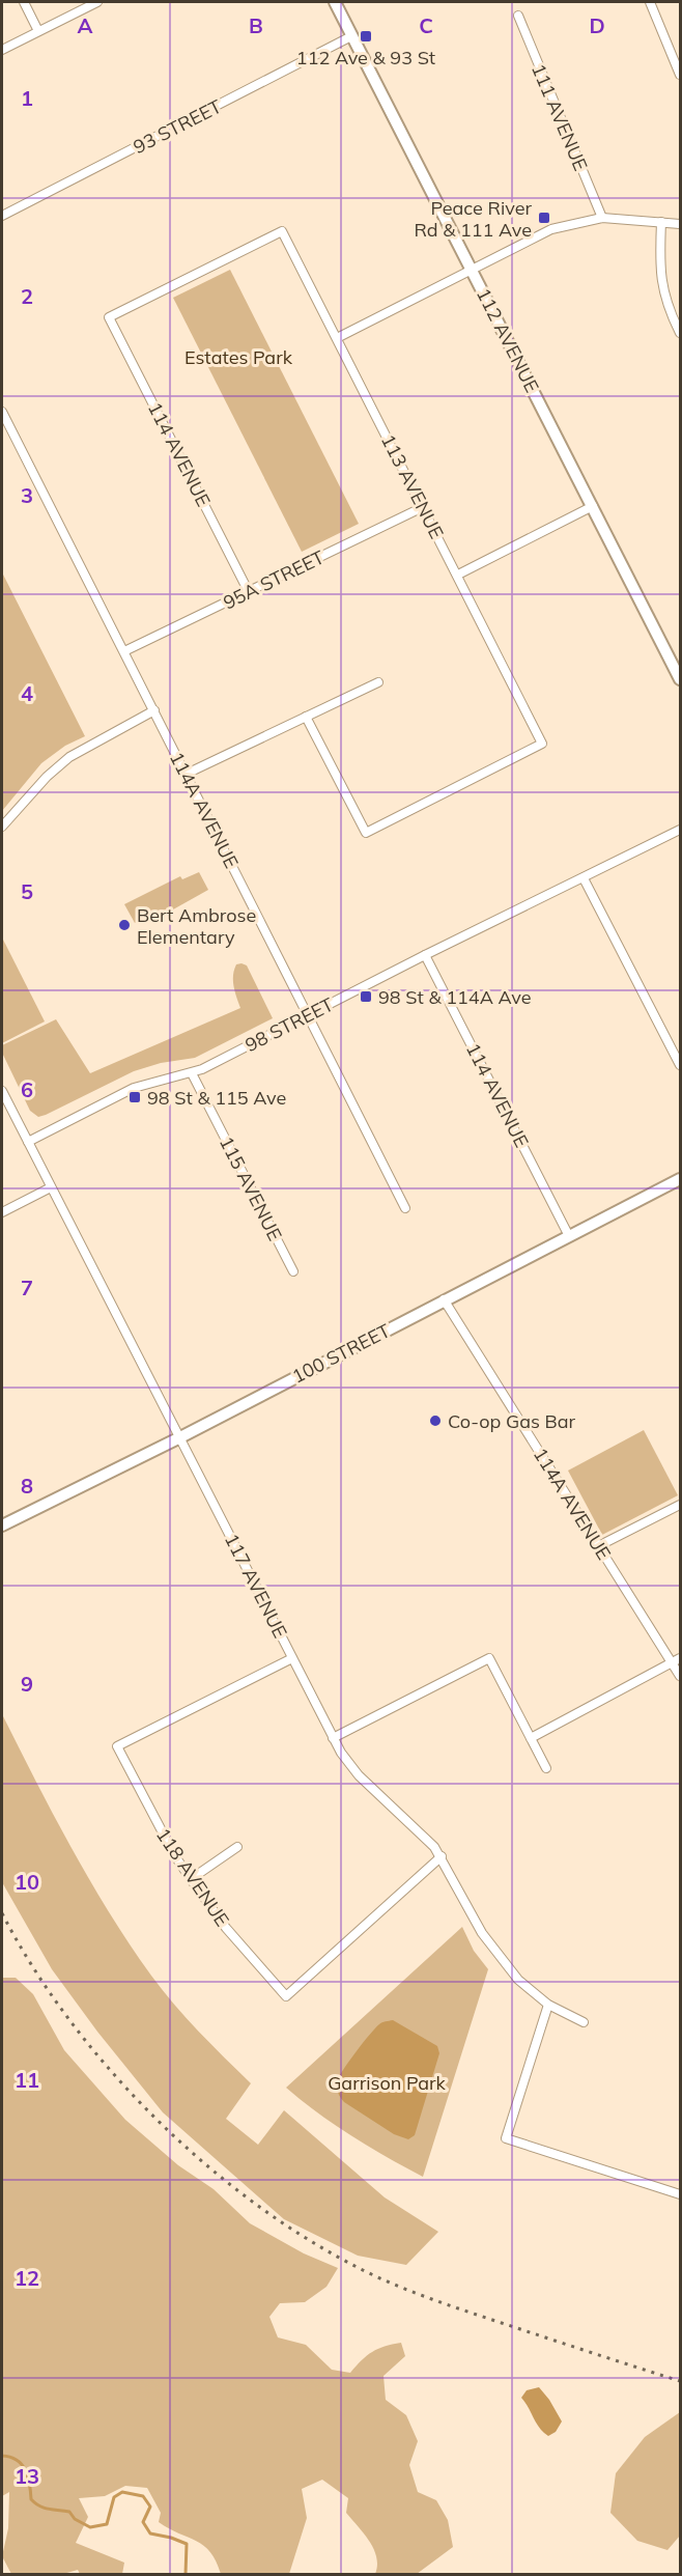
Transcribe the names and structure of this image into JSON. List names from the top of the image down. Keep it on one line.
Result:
{"streets":{"main road":["112 AVENUE","100 STREET"],"street":["111 AVENUE","93 STREET","114 AVENUE","113 AVENUE","95A STREET","114A AVENUE","98 STREET","115 AVENUE","117 AVENUE","118 AVENUE"]},"crossings":[["93 STREET","112 AVENUE"],["114 AVENUE","113 AVENUE"],["114 AVENUE","95A STREET"],["114 AVENUE","98 STREET"],["114 AVENUE","100 STREET"],["113 AVENUE","95A STREET"],["95A STREET","114A AVENUE"],["114A AVENUE","98 STREET"],["114A AVENUE","100 STREET"],["98 STREET","115 AVENUE"],["98 STREET","117 AVENUE"],["100 STREET","117 AVENUE"],["117 AVENUE","118 AVENUE"]],"parks":["Estates Park","Garrison Park"],"places":{"transit":["112 Ave & 93 St","Peace River Rd & 111 Ave","98 St & 114A Ave","98 St & 115 Ave"],"other":["Bert Ambrose Elementary","Co-op Gas Bar"]},"grid":{"columns":["A","B","C","D"],"rows":["1","2","3","4","5","6","7","8","9","10","11","12","13"]}}
